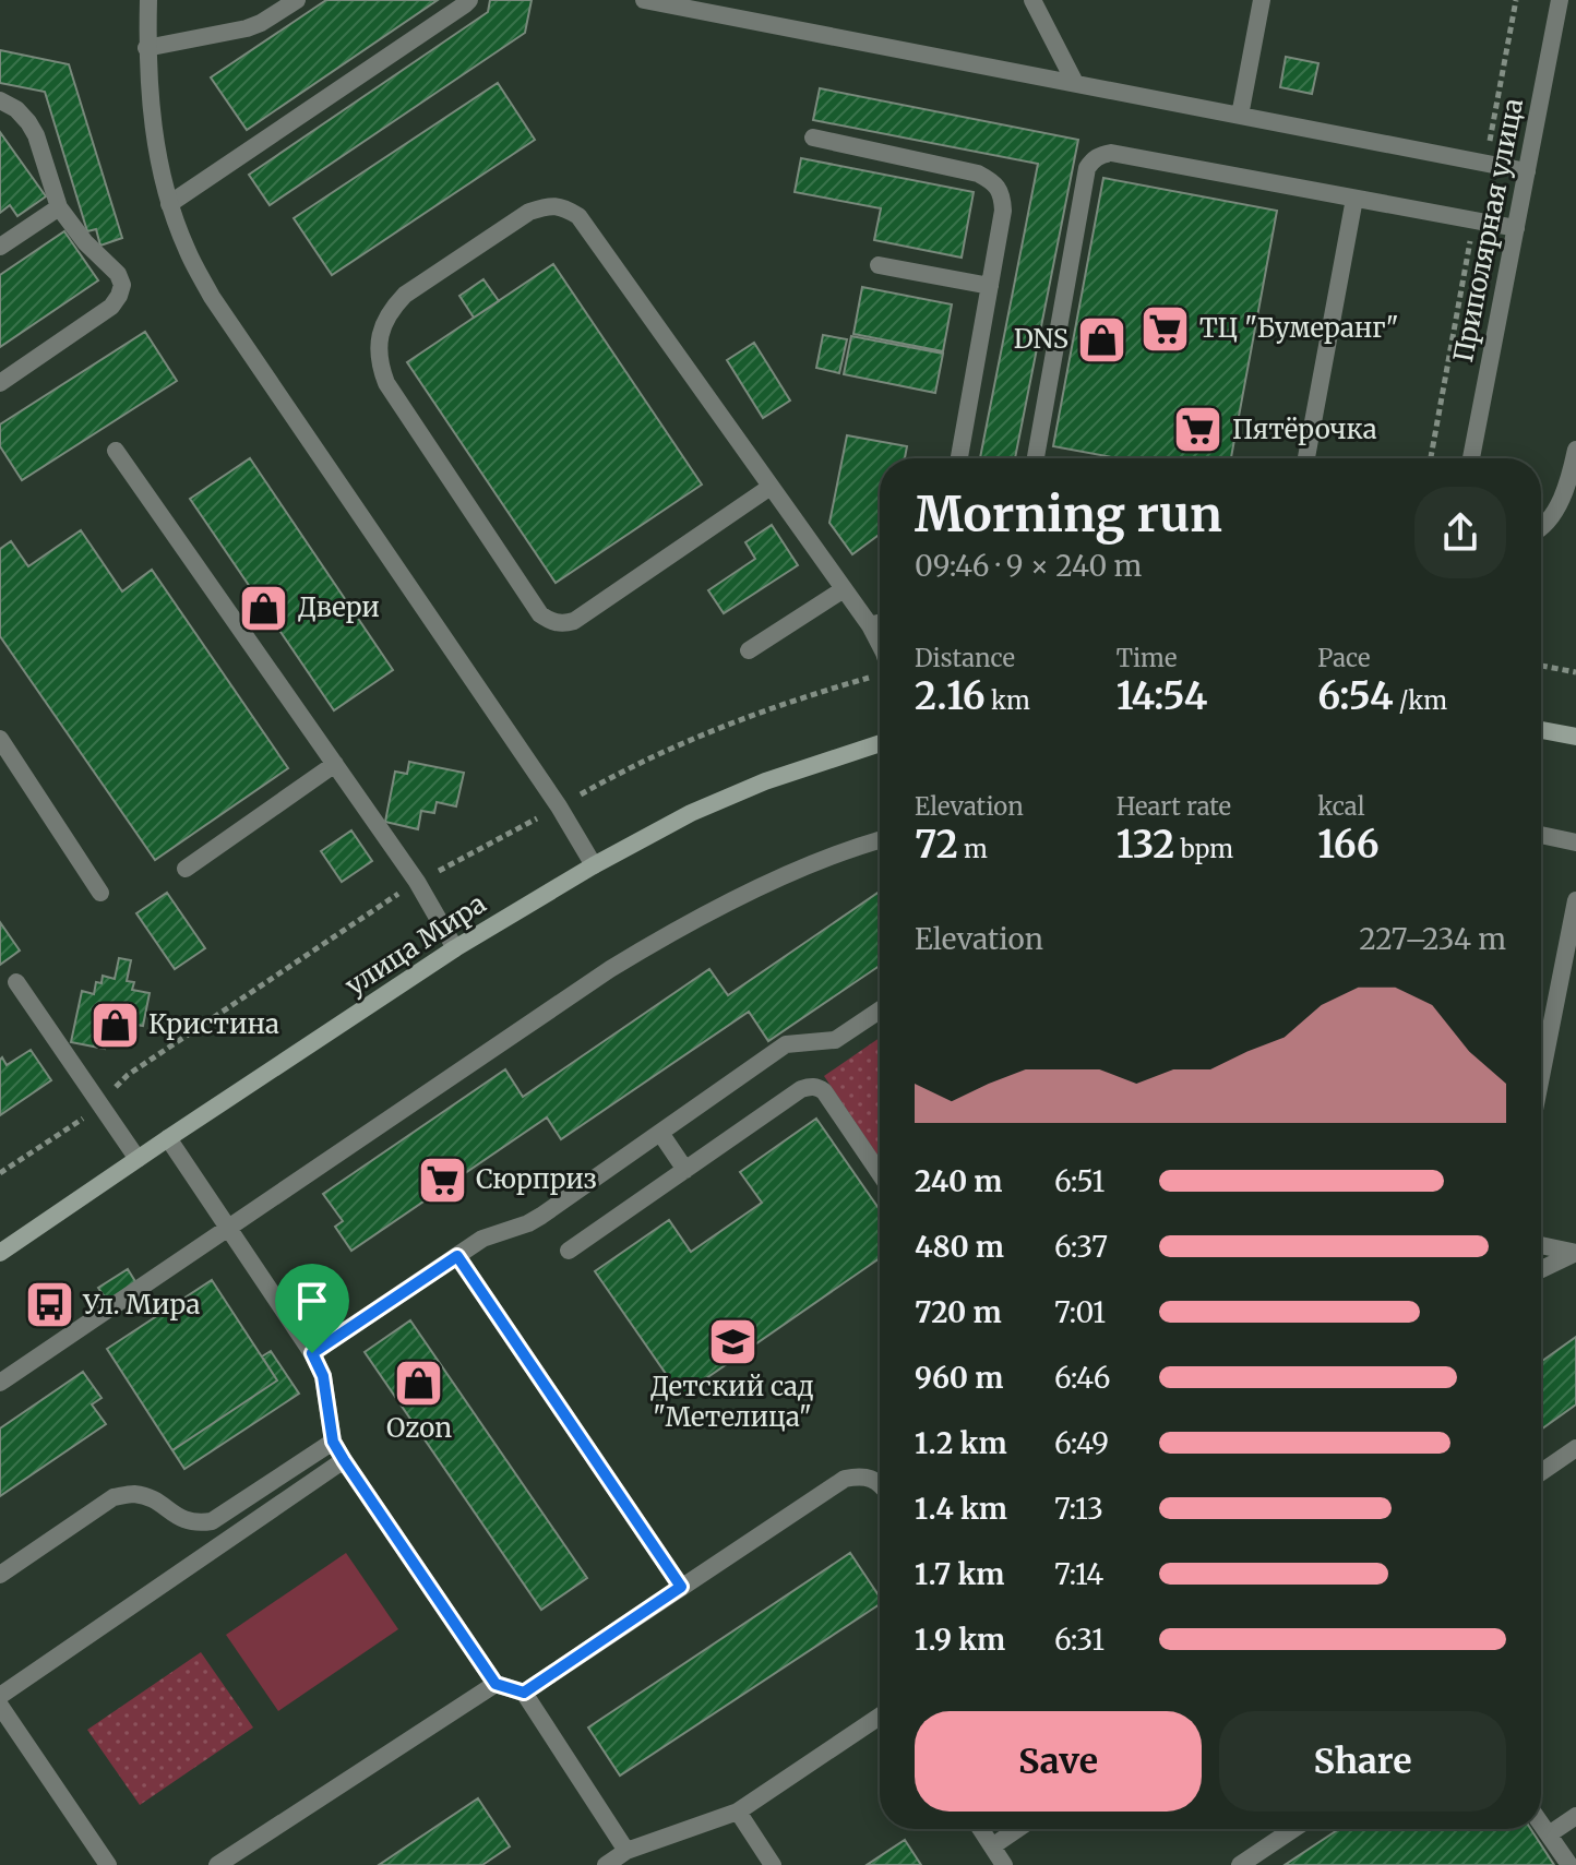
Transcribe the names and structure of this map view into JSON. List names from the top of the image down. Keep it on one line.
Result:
{"streets":{"street":["Приполярная улица","улица Мира"]},"places":{"supermarket":["ТЦ \"Бумеранг\"","Пятёрочка","Сюрприз"],"shop":["DNS","Двери","Кристина","Ozon"],"bus stop":["Ул. Мира"],"school or university":["Детский сад \"Метелица\""]},"page":{"heading":["Morning run","09:46 · 9 × 240 m"],"stats":[["Distance","2.16 km"],["Time","14:54"],["Pace","6:54 /km"],["Elevation","72 m"],["Heart rate","132 bpm"],["kcal","166"]],"chart":["Elevation","227–234 m"],"list":[{"name":"240 m","note":"6:51"},{"name":"480 m","note":"6:37"},{"name":"720 m","note":"7:01"},{"name":"960 m","note":"6:46"},{"name":"1.2 km","note":"6:49"},{"name":"1.4 km","note":"7:13"},{"name":"1.7 km","note":"7:14"},{"name":"1.9 km","note":"6:31"}],"buttons":["Save","Share"]}}
